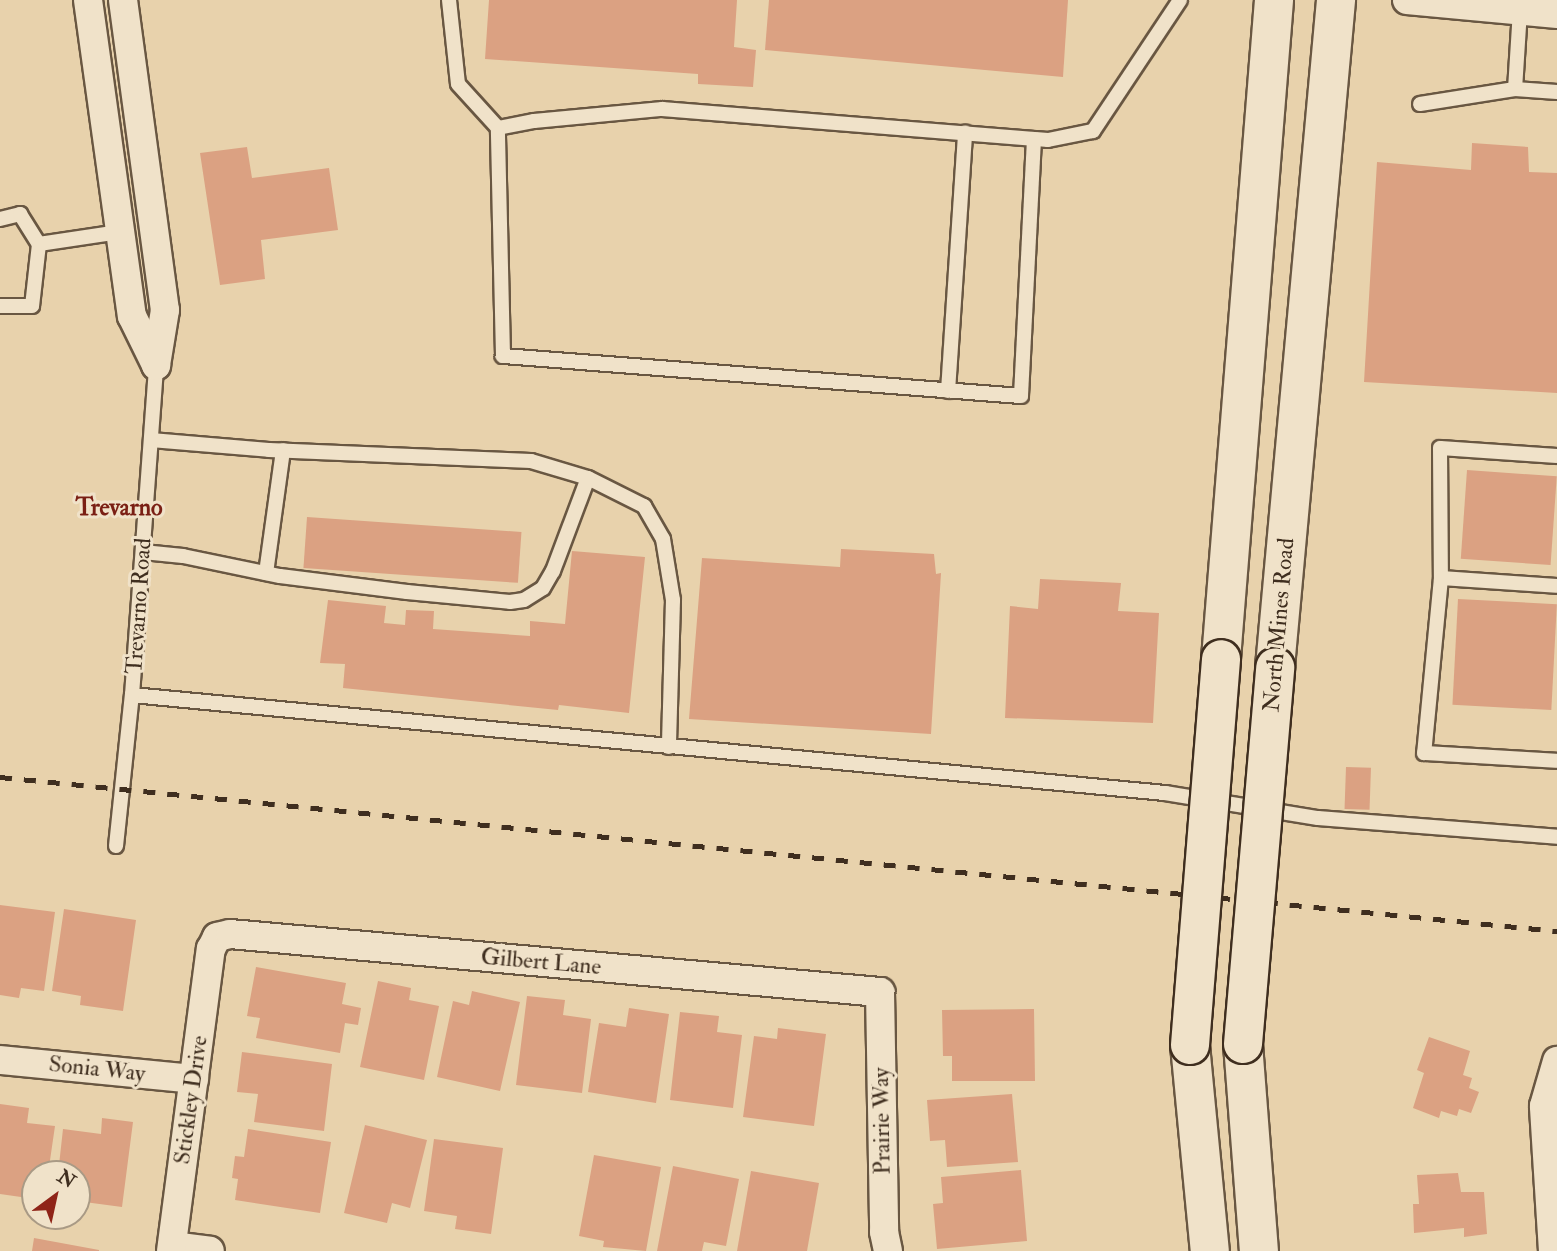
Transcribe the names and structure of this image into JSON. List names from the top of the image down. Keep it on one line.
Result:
{"streets":{"main road":["North Mines Road"],"street":["Trevarno Road","Gilbert Lane","Sonia Way","Stickley Drive","Prairie Way"]},"crossings":[["Gilbert Lane","Stickley Drive"],["Gilbert Lane","Prairie Way"],["Sonia Way","Stickley Drive"]],"districts":["Trevarno"],"north":"top right"}
